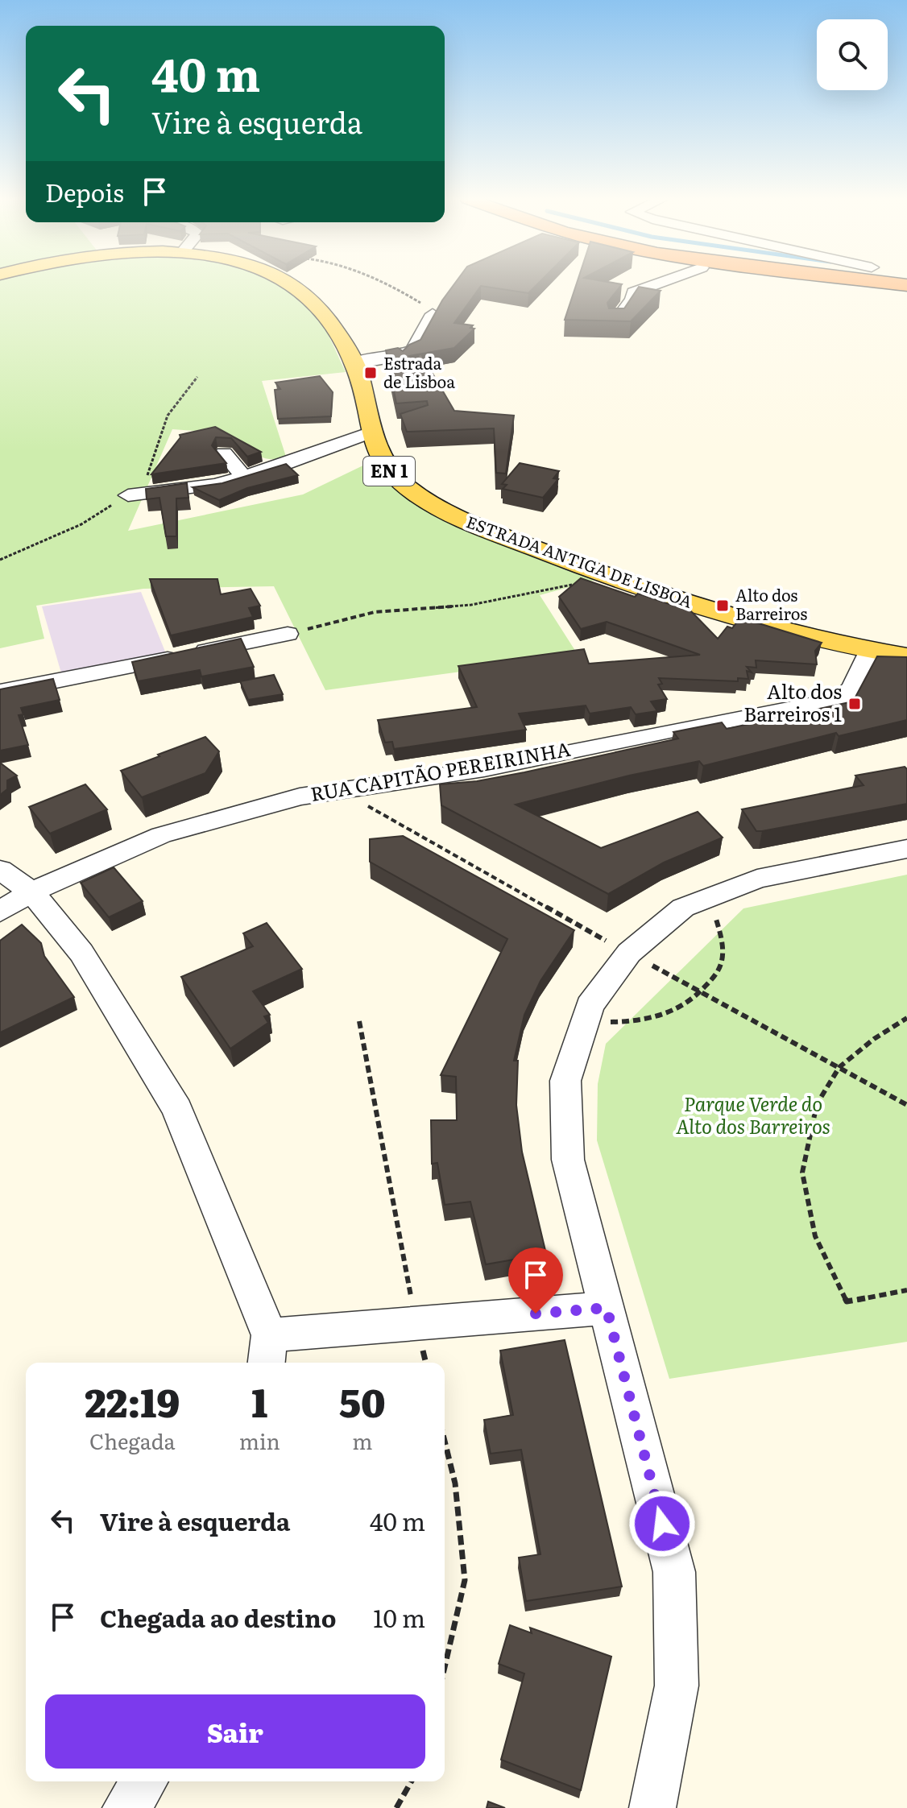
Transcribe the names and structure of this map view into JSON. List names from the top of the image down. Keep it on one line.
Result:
{"streets":{"main road":["EN 1","ESTRADA ANTIGA DE LISBOA"],"street":["RUA CAPITÃO PEREIRINHA"]},"crossings":[["ESTRADA ANTIGA DE LISBOA","RUA CAPITÃO PEREIRINHA"]],"parks":["Parque Verde do Alto dos Barreiros"],"places":{"transit":["Estrada de Lisboa","Alto dos Barreiros","Alto dos Barreiros 1"]},"page":{"turn":["40 m","Vire à esquerda"],"then":"Depois","eta":["22:19","Chegada","1","min","50","m"],"list":[{"name":"Vire à esquerda","value":"40 m"},{"name":"Chegada ao destino","value":"10 m"}],"buttons":"Sair"}}
